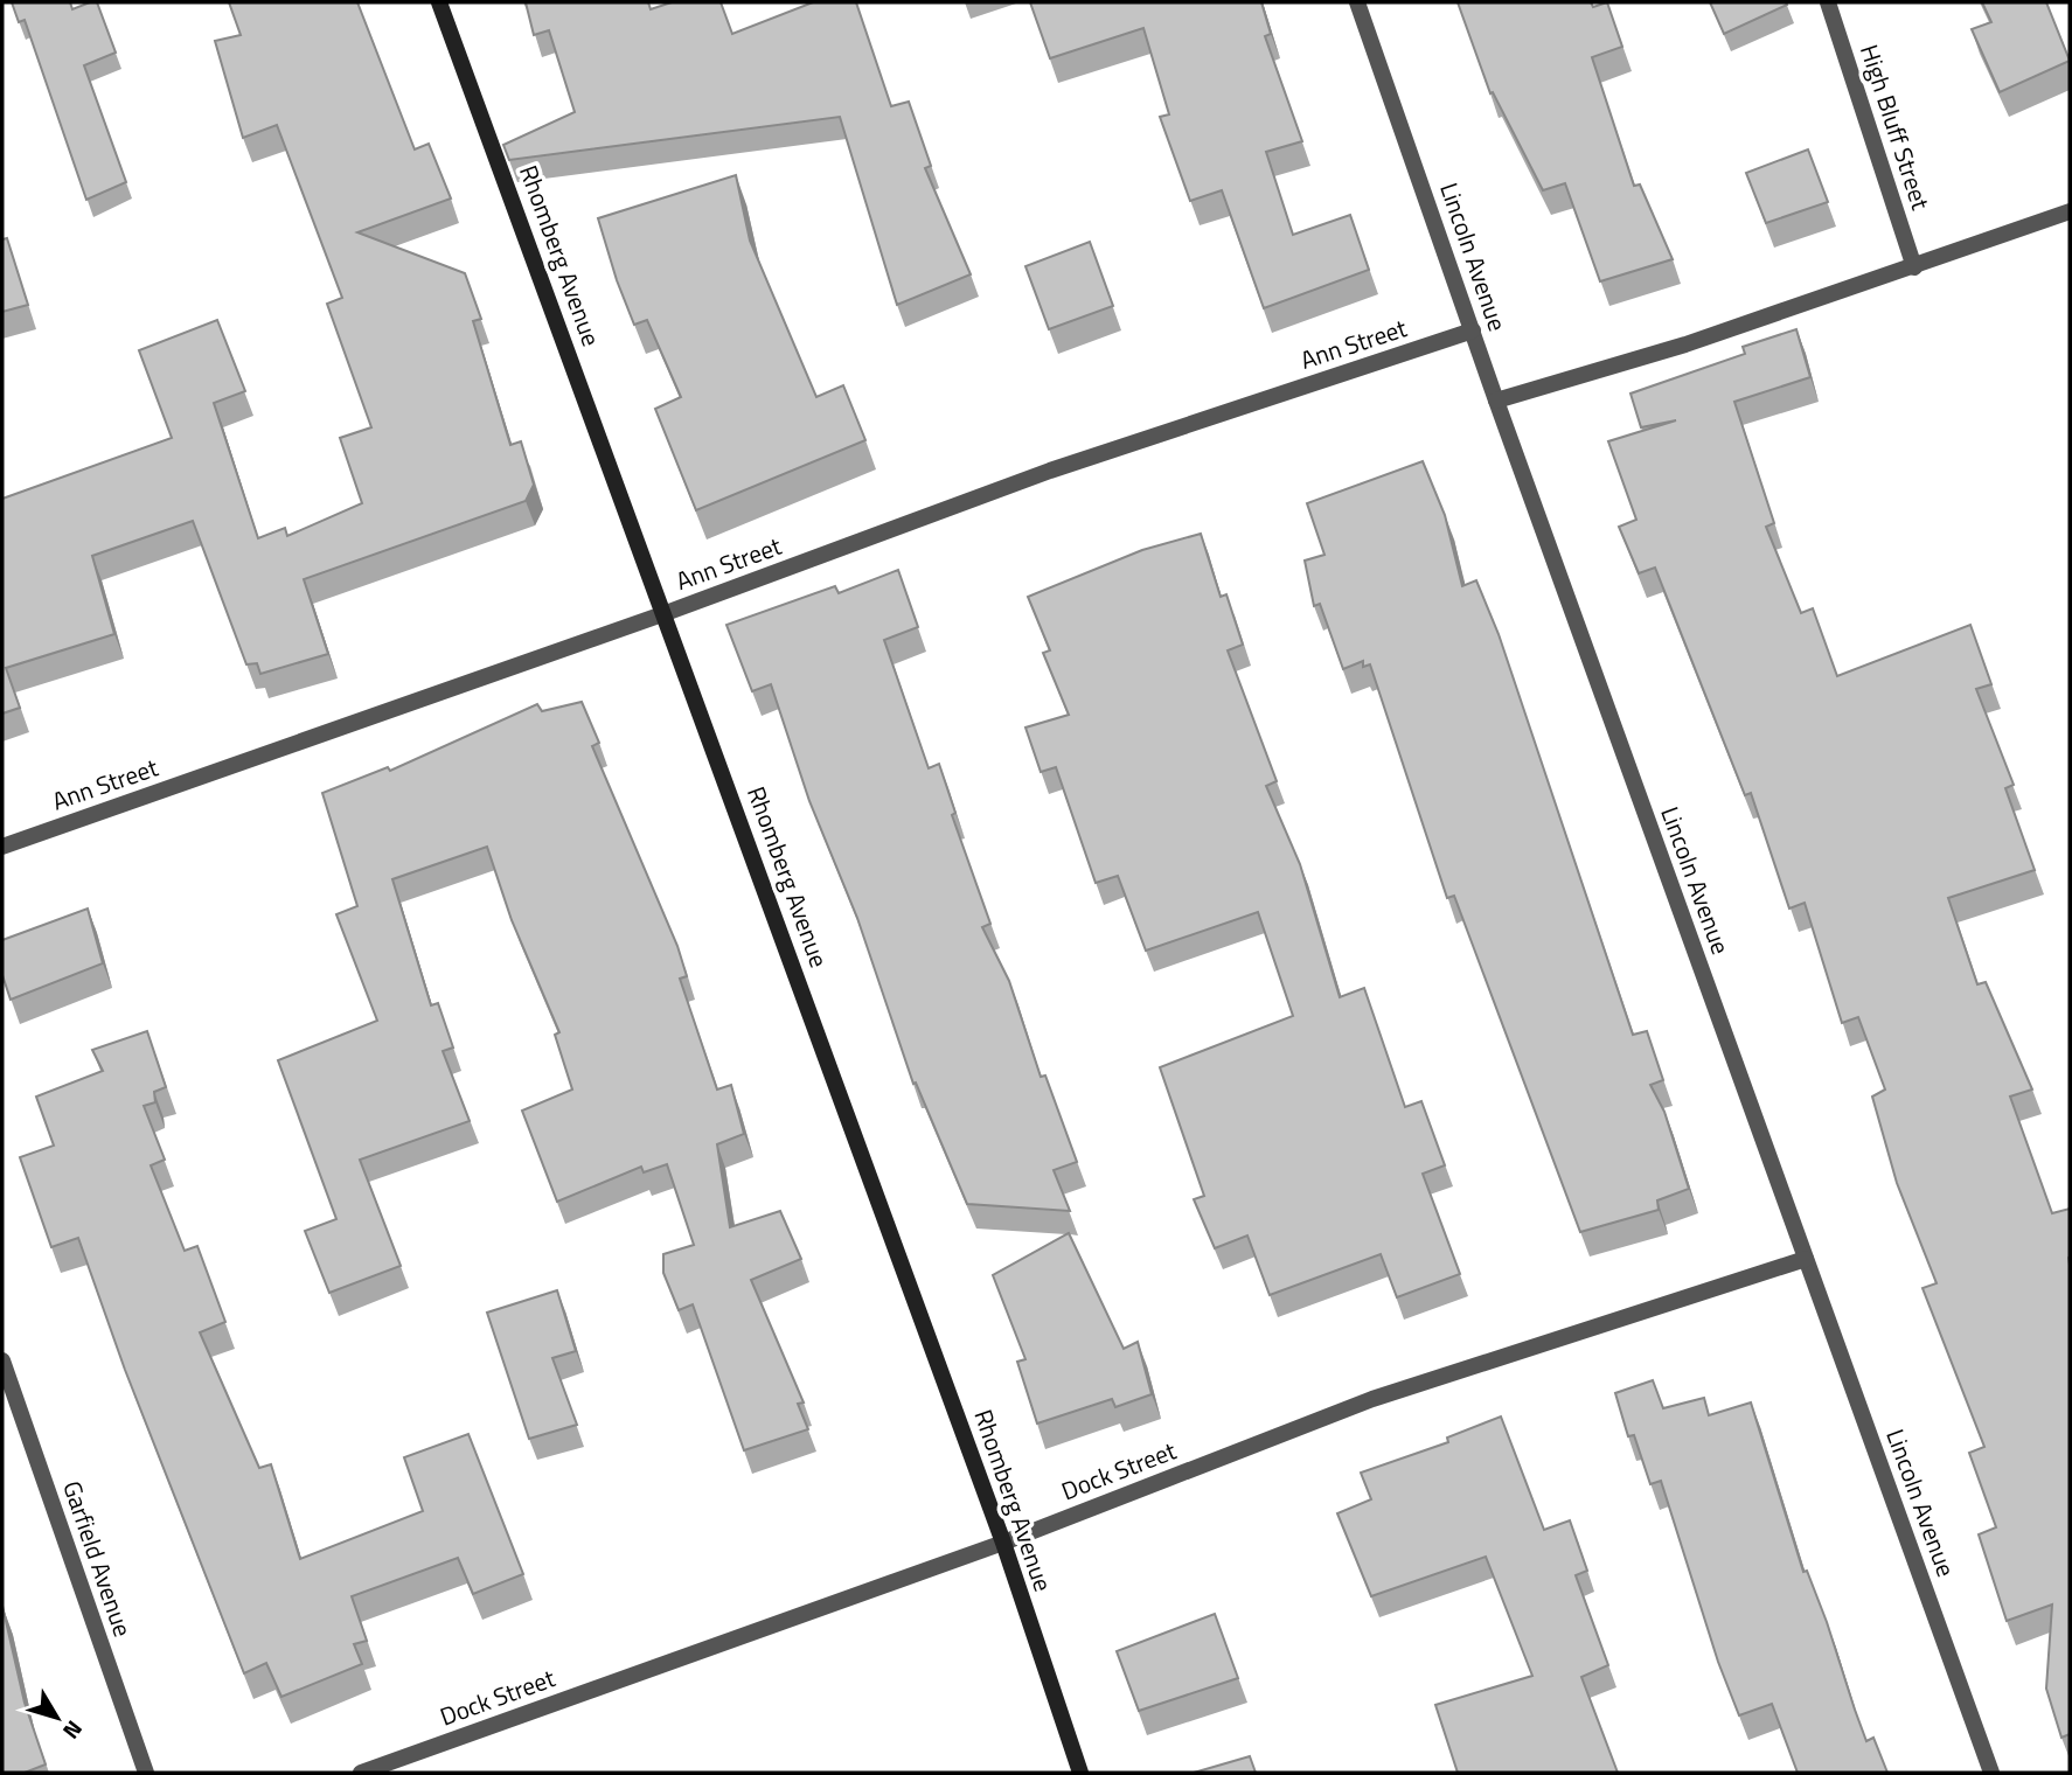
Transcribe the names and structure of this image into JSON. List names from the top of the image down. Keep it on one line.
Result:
{"streets":{"street":["High Bluff Street","Rhomberg Avenue","Lincoln Avenue","Ann Street","Dock Street","Garfield Avenue"]},"crossings":[["Rhomberg Avenue","Ann Street"],["Rhomberg Avenue","Dock Street"],["Lincoln Avenue","Ann Street"],["Lincoln Avenue","Dock Street"]],"north":"bottom right"}
